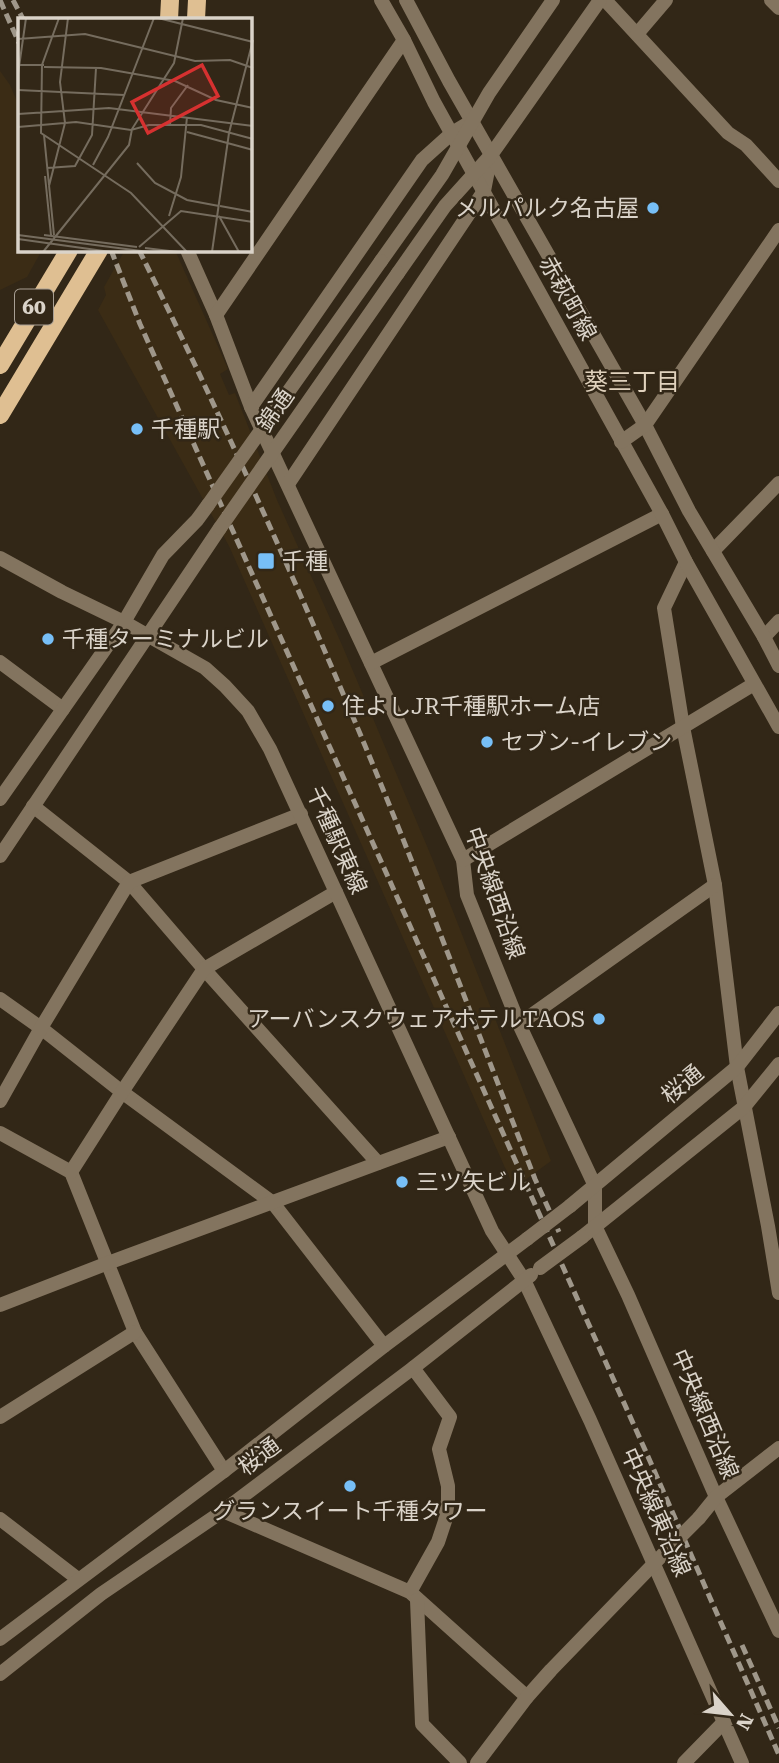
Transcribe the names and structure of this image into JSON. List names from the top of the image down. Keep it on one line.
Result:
{"streets":{"main road":["60"],"street":["赤萩町線","錦通","千種駅東線","中央線西沿線","桜通","中央線東沿線"]},"crossings":[["赤萩町線","錦通"],["錦通","千種駅東線"],["千種駅東線","桜通"],["千種駅東線","中央線東沿線"],["中央線西沿線","桜通"],["桜通","中央線東沿線"]],"districts":["葵三丁目"],"places":{"other":["メルパルク名古屋","千種駅","千種ターミナルビル","住よしJR千種駅ホーム店","セブン-イレブン","アーバンスクウェアホテルTAOS","三ツ矢ビル","グランスイート千種タワー"],"transit":["千種"]},"north":"bottom right"}
